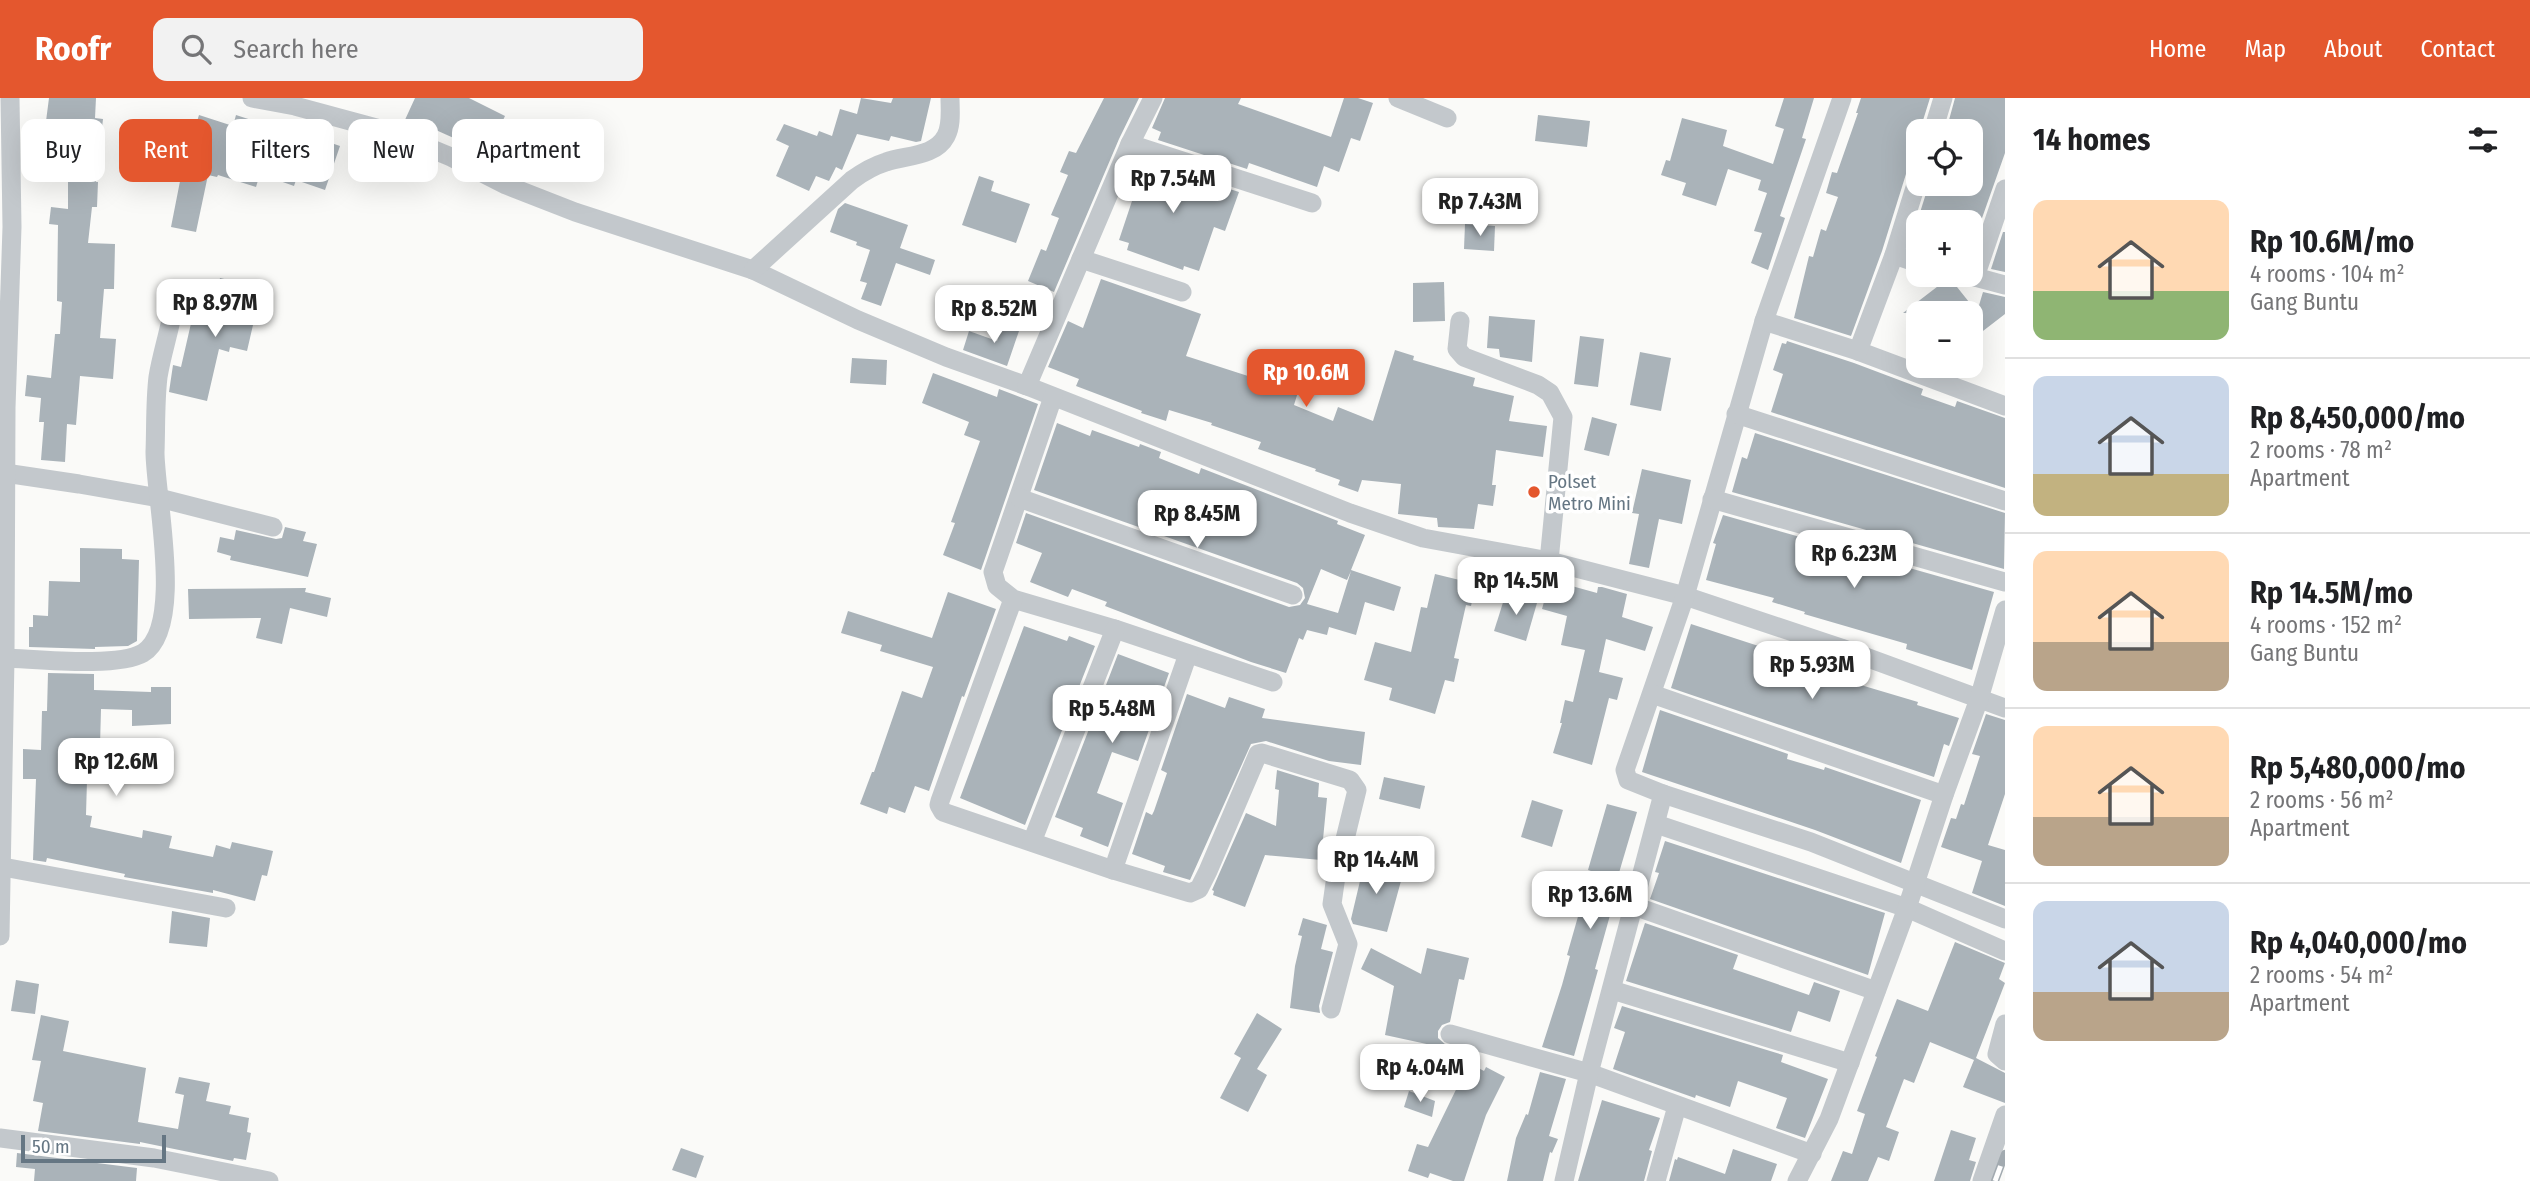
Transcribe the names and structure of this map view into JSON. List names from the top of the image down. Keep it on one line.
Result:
{"places":["Polset Metro Mini"],"scale_bar":"50 m","page":{"header":"Roofr","search":"Search here","nav":["Home","Map","About","Contact"],"heading":"14 homes","map_buttons":["+","−"],"chip":["Buy","Rent","Filters","New","Apartment"],"price":["Rp 7.54M","Rp 7.43M","Rp 8.97M","Rp 8.52M","Rp 10.6M","Rp 8.45M","Rp 6.23M","Rp 14.5M","Rp 5.93M","Rp 5.48M","Rp 12.6M","Rp 14.4M","Rp 13.6M","Rp 4.04M"],"list":[{"name":"Rp 10.6M/mo","note":"4 rooms · 104 m² · Gang Buntu"},{"name":"Rp 8,450,000/mo","note":"2 rooms · 78 m² · Apartment"},{"name":"Rp 14.5M/mo","note":"4 rooms · 152 m² · Gang Buntu"},{"name":"Rp 5,480,000/mo","note":"2 rooms · 56 m² · Apartment"},{"name":"Rp 4,040,000/mo","note":"2 rooms · 54 m² · Apartment"}],"scale":"50 m"}}
